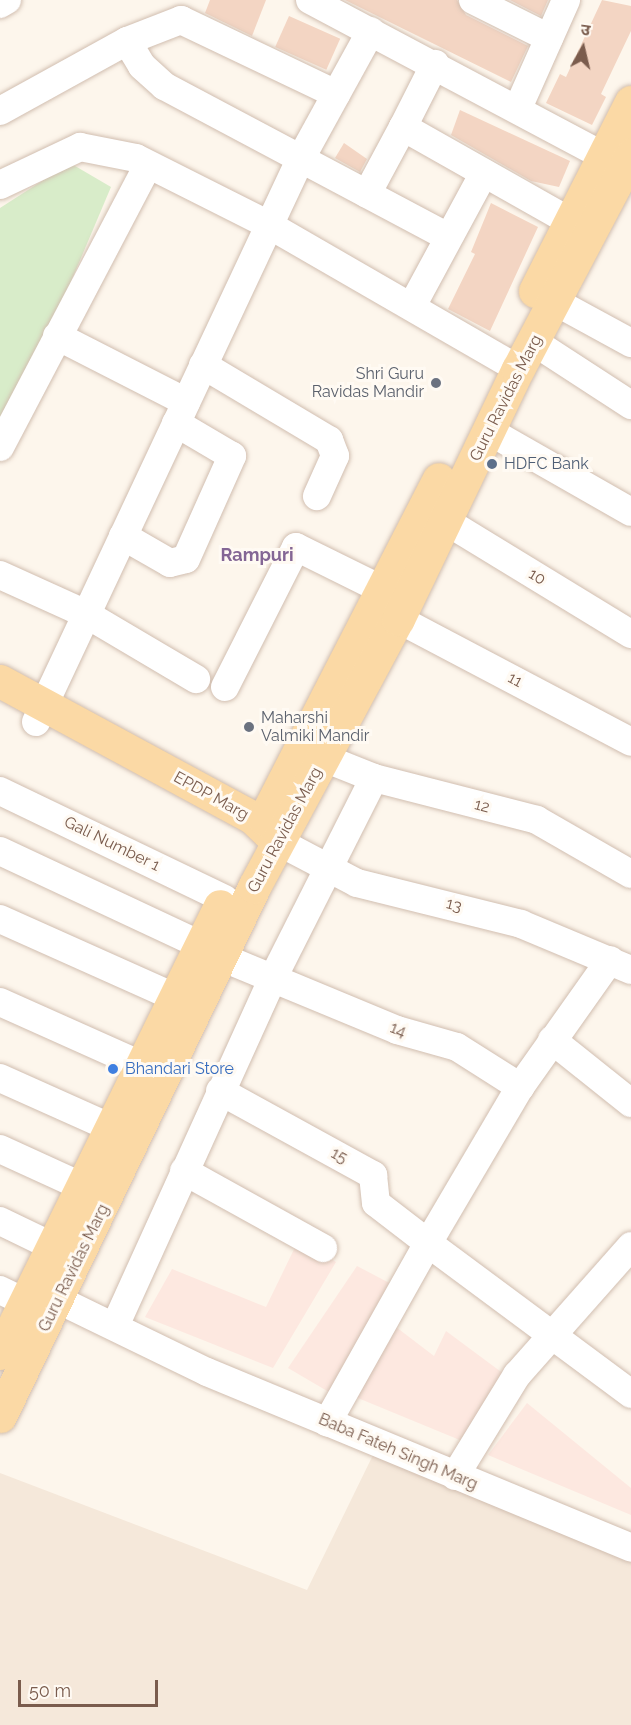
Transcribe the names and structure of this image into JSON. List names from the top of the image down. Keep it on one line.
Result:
{"streets":{"main road":["Guru Ravidas Marg","EPDP Marg"],"street":["10","11","12","Gali Number 1","13","14","15","Baba Fateh Singh Marg"]},"crossings":[["Guru Ravidas Marg","10"],["Guru Ravidas Marg","11"],["Guru Ravidas Marg","EPDP Marg"],["Guru Ravidas Marg","12"],["Guru Ravidas Marg","Gali Number 1"],["Guru Ravidas Marg","13"],["Guru Ravidas Marg","14"],["Guru Ravidas Marg","Baba Fateh Singh Marg"],["EPDP Marg","13"]],"districts":["Rampuri"],"places":["Shri Guru Ravidas Mandir","HDFC Bank","Maharshi Valmiki Mandir","Bhandari Store"],"scale_bar":"50 m","north":"top"}
